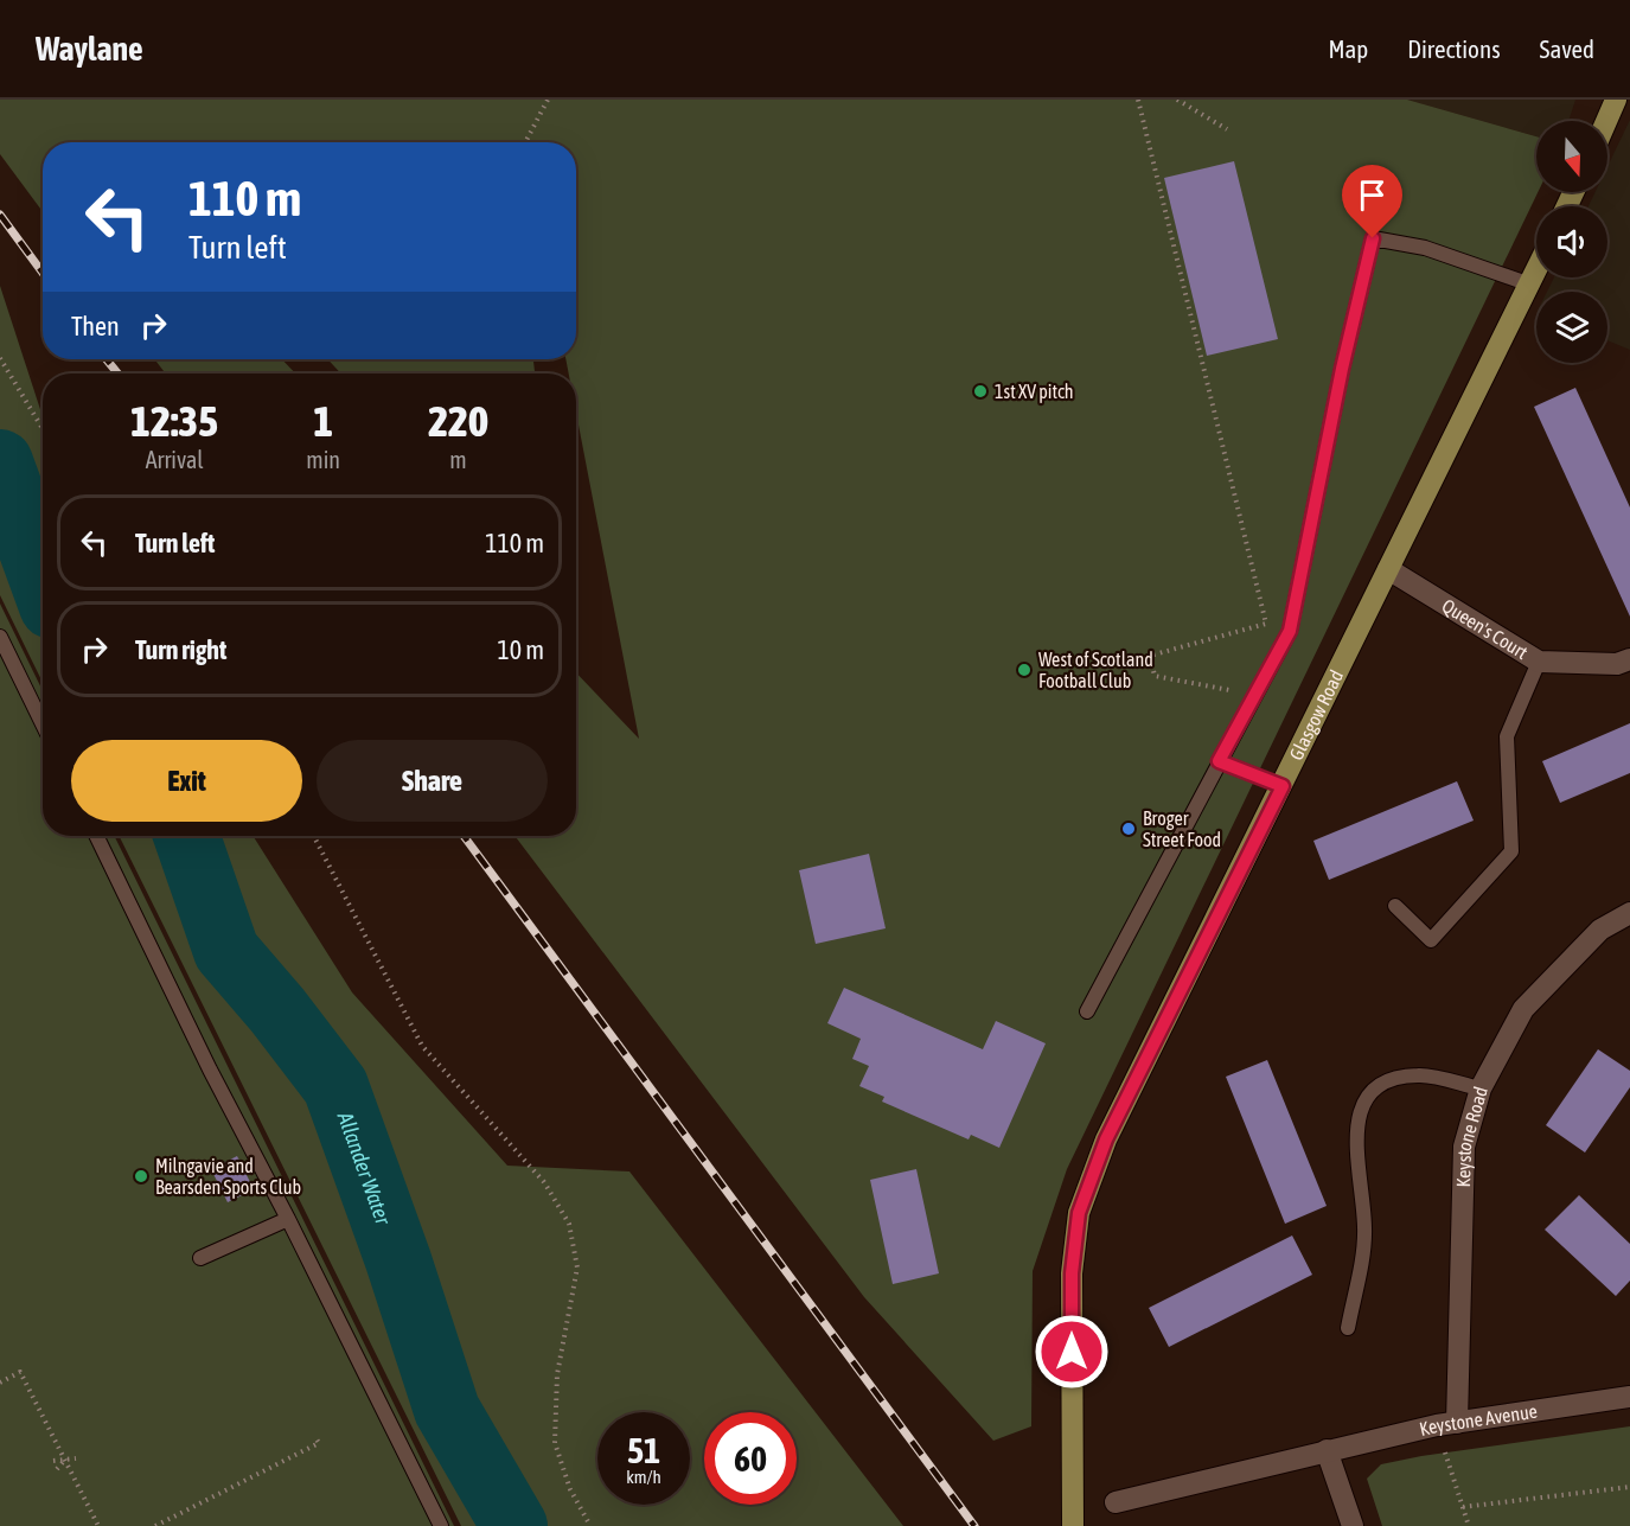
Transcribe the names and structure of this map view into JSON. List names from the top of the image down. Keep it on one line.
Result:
{"streets":{"main road":["Glasgow Road"],"street":["Queen's Court","Keystone Road","Keystone Avenue"]},"crossings":[["Queen's Court","Glasgow Road"],["Keystone Road","Keystone Avenue"]],"water":["Allander Water"],"places":["1st XV pitch","West of Scotland Football Club","Broger Street Food","Milngavie and Bearsden Sports Club"],"north":"bottom","page":{"header":"Waylane","nav":["Map","Directions","Saved"],"turn":["110 m","Turn left"],"then":"Then","eta":["12:35","Arrival","1","min","220","m"],"list":[{"name":"Turn left","value":"110 m"},{"name":"Turn right","value":"10 m"}],"buttons":["Exit","Share"],"speed":"51 km/h","limit":"60"}}
